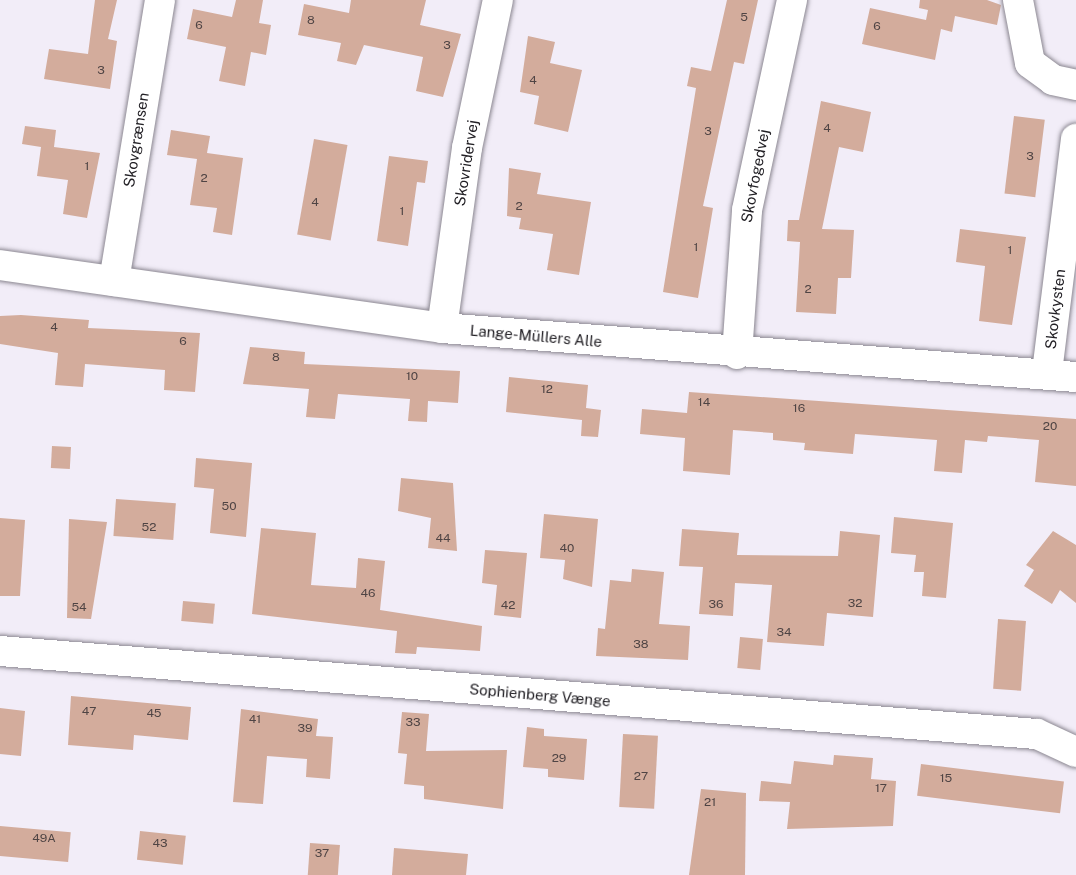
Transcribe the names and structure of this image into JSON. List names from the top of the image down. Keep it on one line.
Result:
{"streets":{"street":["Skovgrænsen","Skovridervej","Skovfogedvej","Skovkysten","Lange-Müllers Alle","Sophienberg Vænge"]},"crossings":[["Skovgrænsen","Lange-Müllers Alle"],["Skovridervej","Lange-Müllers Alle"],["Skovfogedvej","Lange-Müllers Alle"],["Skovkysten","Lange-Müllers Alle"]],"house_numbers":["5","8","6","6","3","3","4","4","3","3","1","2","4","2","1","1","1","2","4","6","8","10","12","14","16","20","50","52","44","40","46","32","36","42","54","34","38","47","45","41","33","39","29","27","15","17","21","49A","43","37"]}
